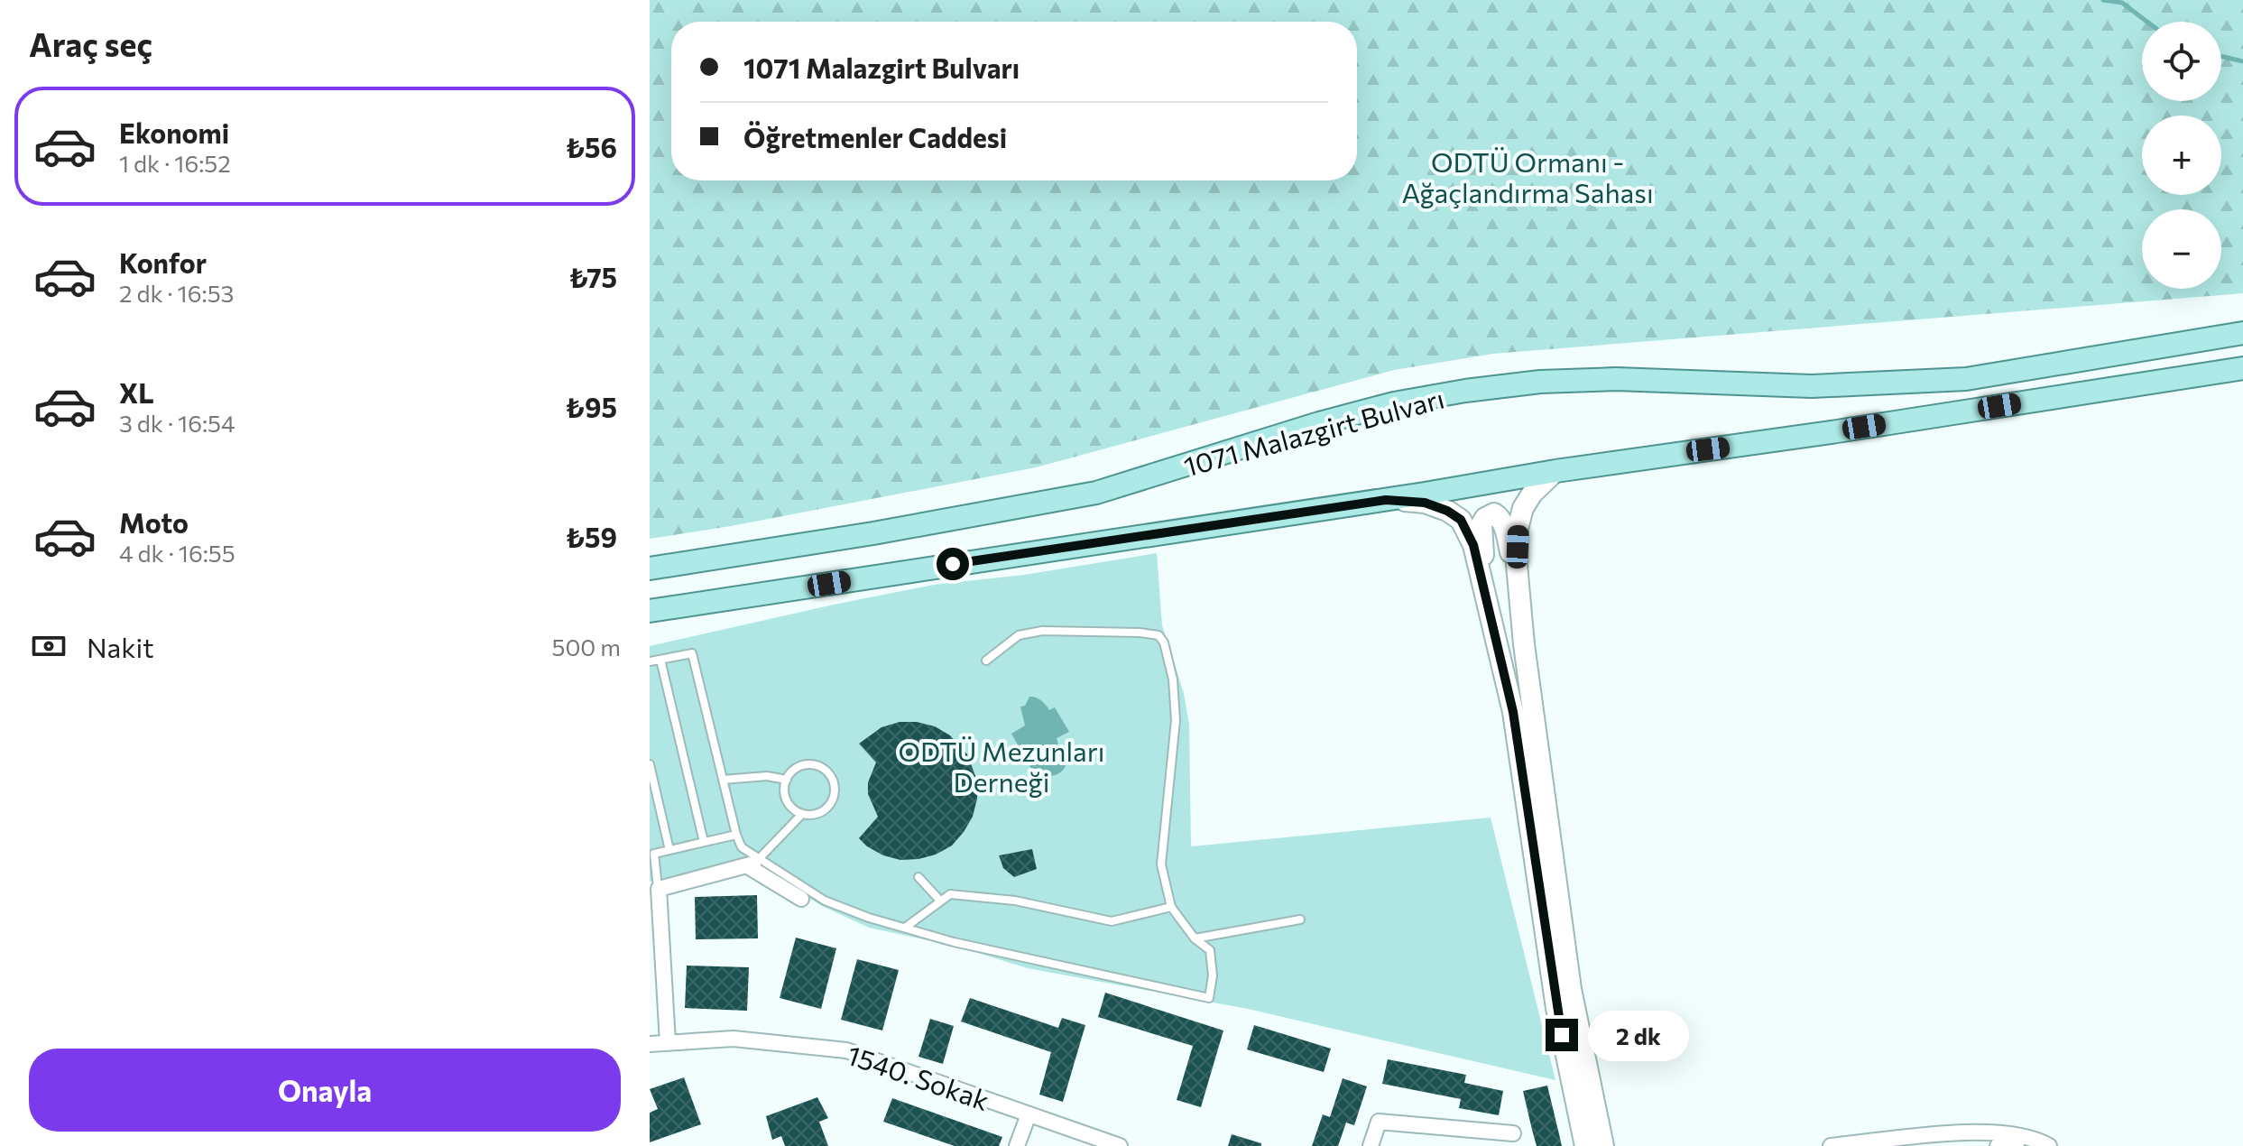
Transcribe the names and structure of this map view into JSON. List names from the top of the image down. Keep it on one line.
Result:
{"streets":{"main road":["1071 Malazgirt Bulvarı"],"street":["1540. Sokak"]},"parks":["ODTÜ Ormanı - Ağaçlandırma Sahası","ODTÜ Mezunları Derneği"],"page":{"heading":"Araç seç","map_buttons":["+","−"],"banner":["1071 Malazgirt Bulvarı","Öğretmenler Caddesi"],"list":[{"name":"Ekonomi","note":"1 dk · 16:52","value":"₺56"},{"name":"Konfor","note":"2 dk · 16:53","value":"₺75"},{"name":"XL","note":"3 dk · 16:54","value":"₺95"},{"name":"Moto","note":"4 dk · 16:55","value":"₺59"}],"pay":["Nakit","500 m"],"bubble":"2 dk","buttons":"Onayla"}}
